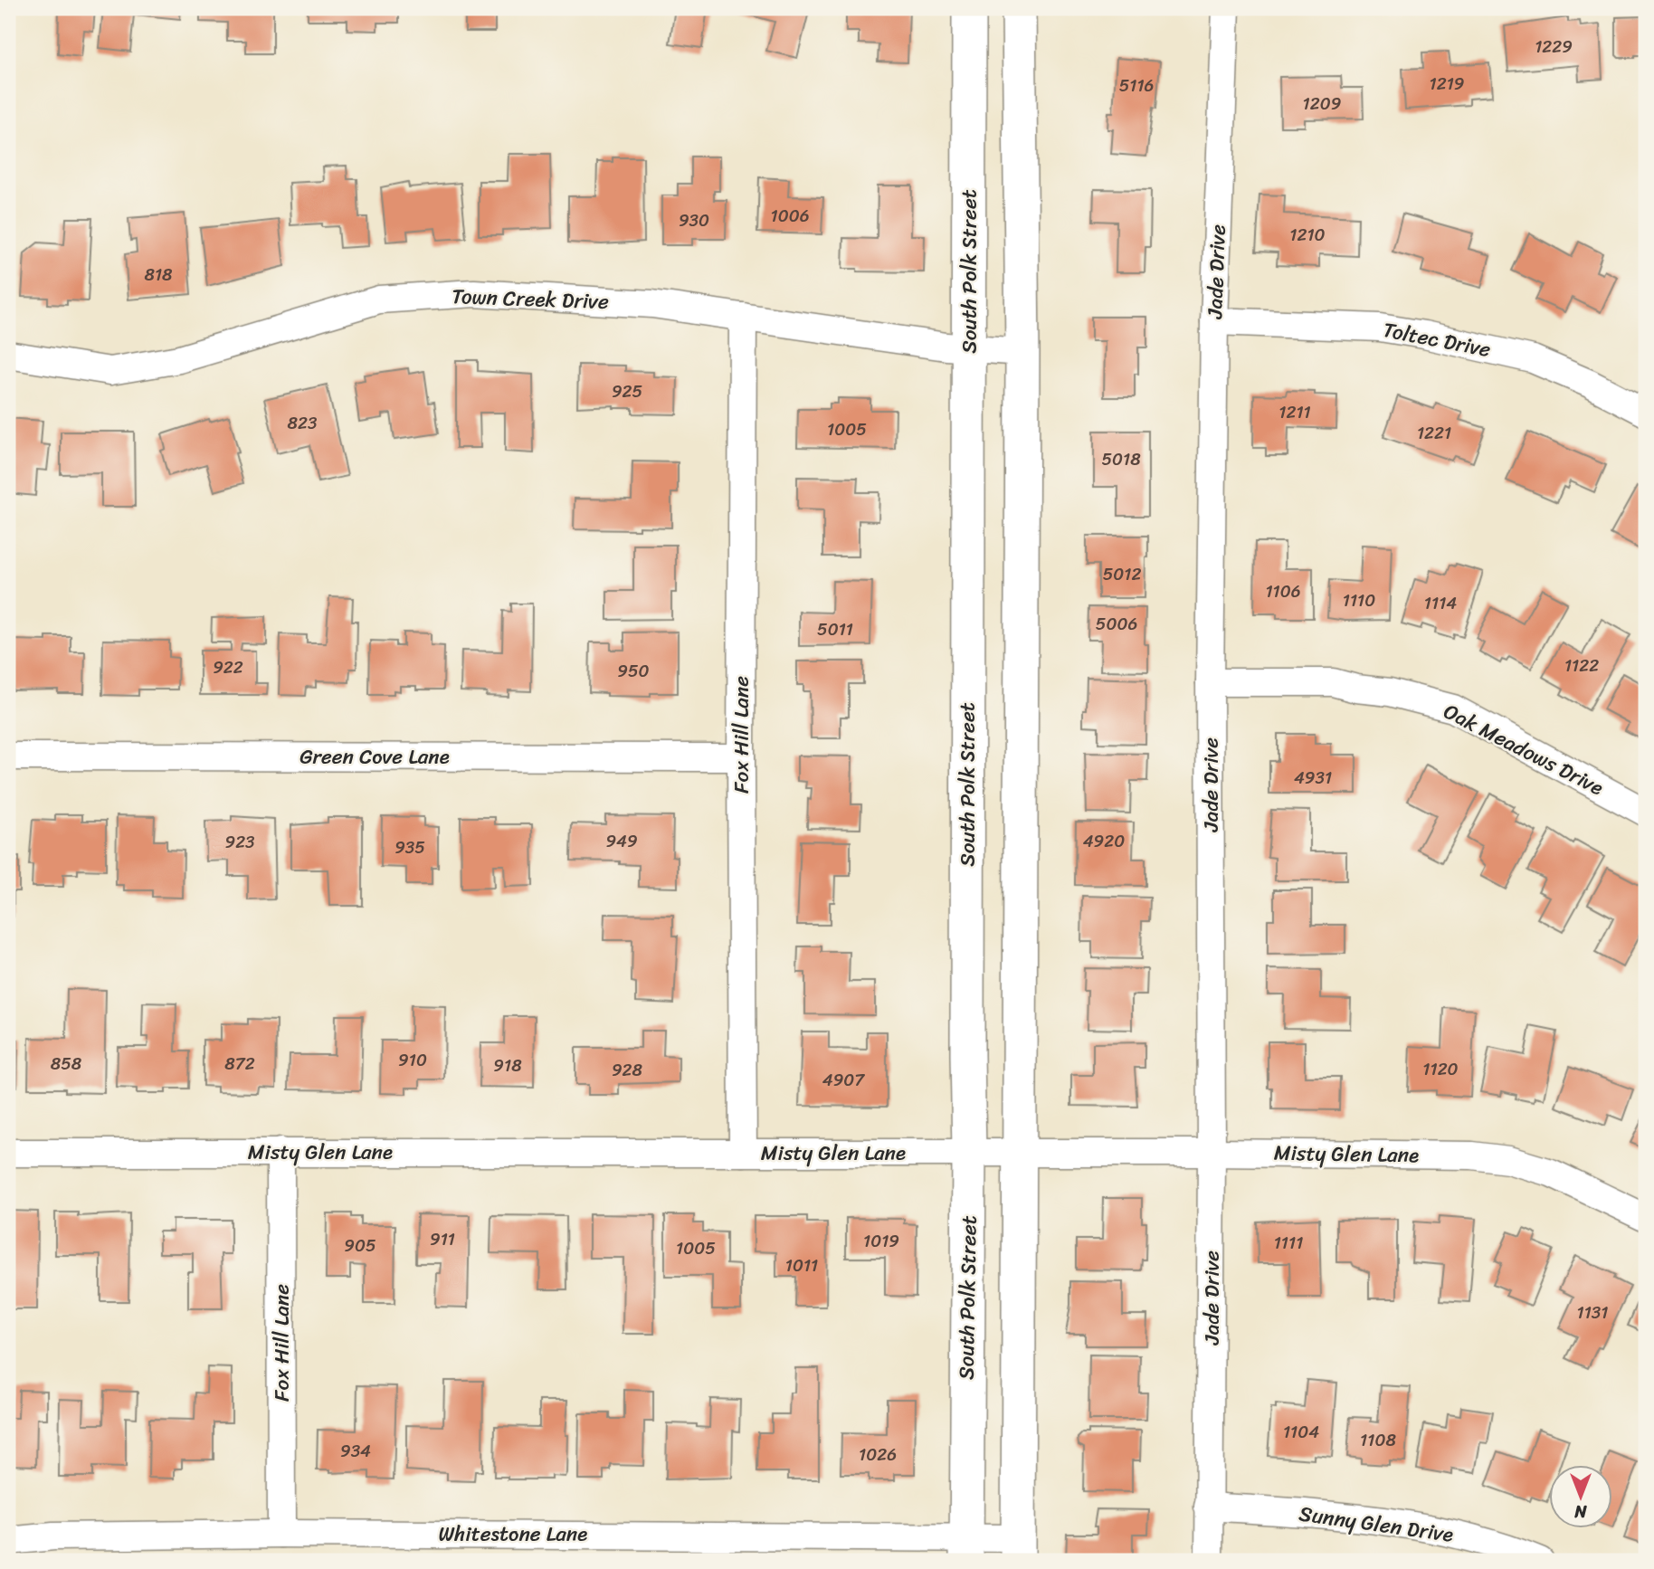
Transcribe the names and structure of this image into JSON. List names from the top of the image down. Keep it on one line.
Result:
{"streets":{"main road":["South Polk Street"],"street":["Jade Drive","Town Creek Drive","Toltec Drive","Fox Hill Lane","Oak Meadows Drive","Green Cove Lane","Misty Glen Lane","Sunny Glen Drive","Whitestone Lane"]},"crossings":[["South Polk Street","Town Creek Drive"],["South Polk Street","Misty Glen Lane"],["South Polk Street","Whitestone Lane"],["Jade Drive","Toltec Drive"],["Jade Drive","Oak Meadows Drive"],["Jade Drive","Misty Glen Lane"],["Jade Drive","Sunny Glen Drive"],["Town Creek Drive","Fox Hill Lane"],["Fox Hill Lane","Green Cove Lane"],["Fox Hill Lane","Misty Glen Lane"],["Fox Hill Lane","Whitestone Lane"]],"house_numbers":["1229","1219","5116","1209","1006","930","1210","818","925","1211","823","1005","1221","5018","5012","1106","1110","1114","5006","5011","1122","922","950","4931","949","4920","923","935","910","858","872","918","1120","928","4907","911","1019","1111","905","1005","1011","1131","1104","1108","934","1026"],"north":"bottom"}
